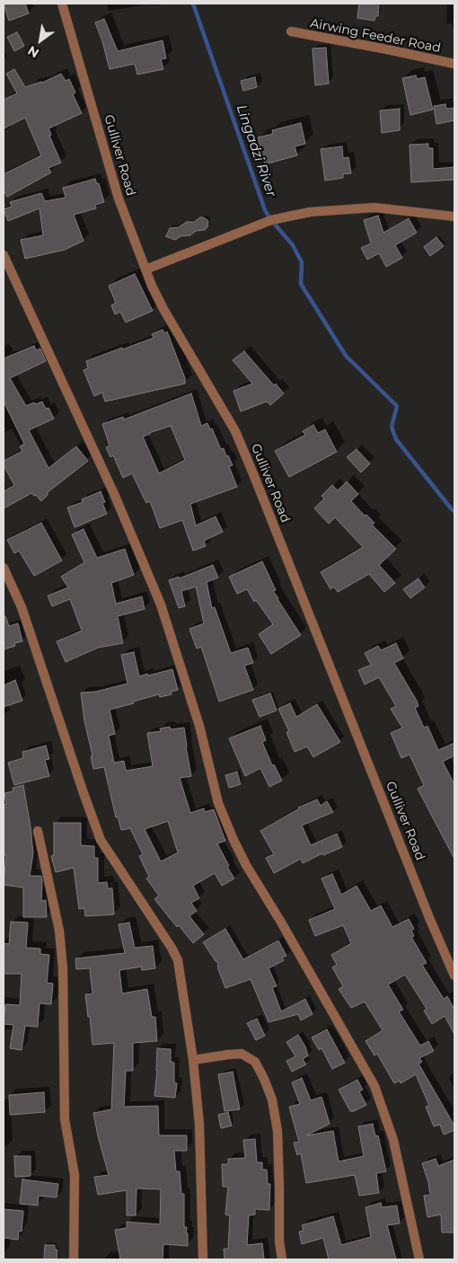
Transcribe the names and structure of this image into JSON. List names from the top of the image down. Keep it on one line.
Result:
{"streets":{"street":["Airwing Feeder Road","Gulliver Road"]},"water":["Lingadzi River"],"north":"bottom left"}
